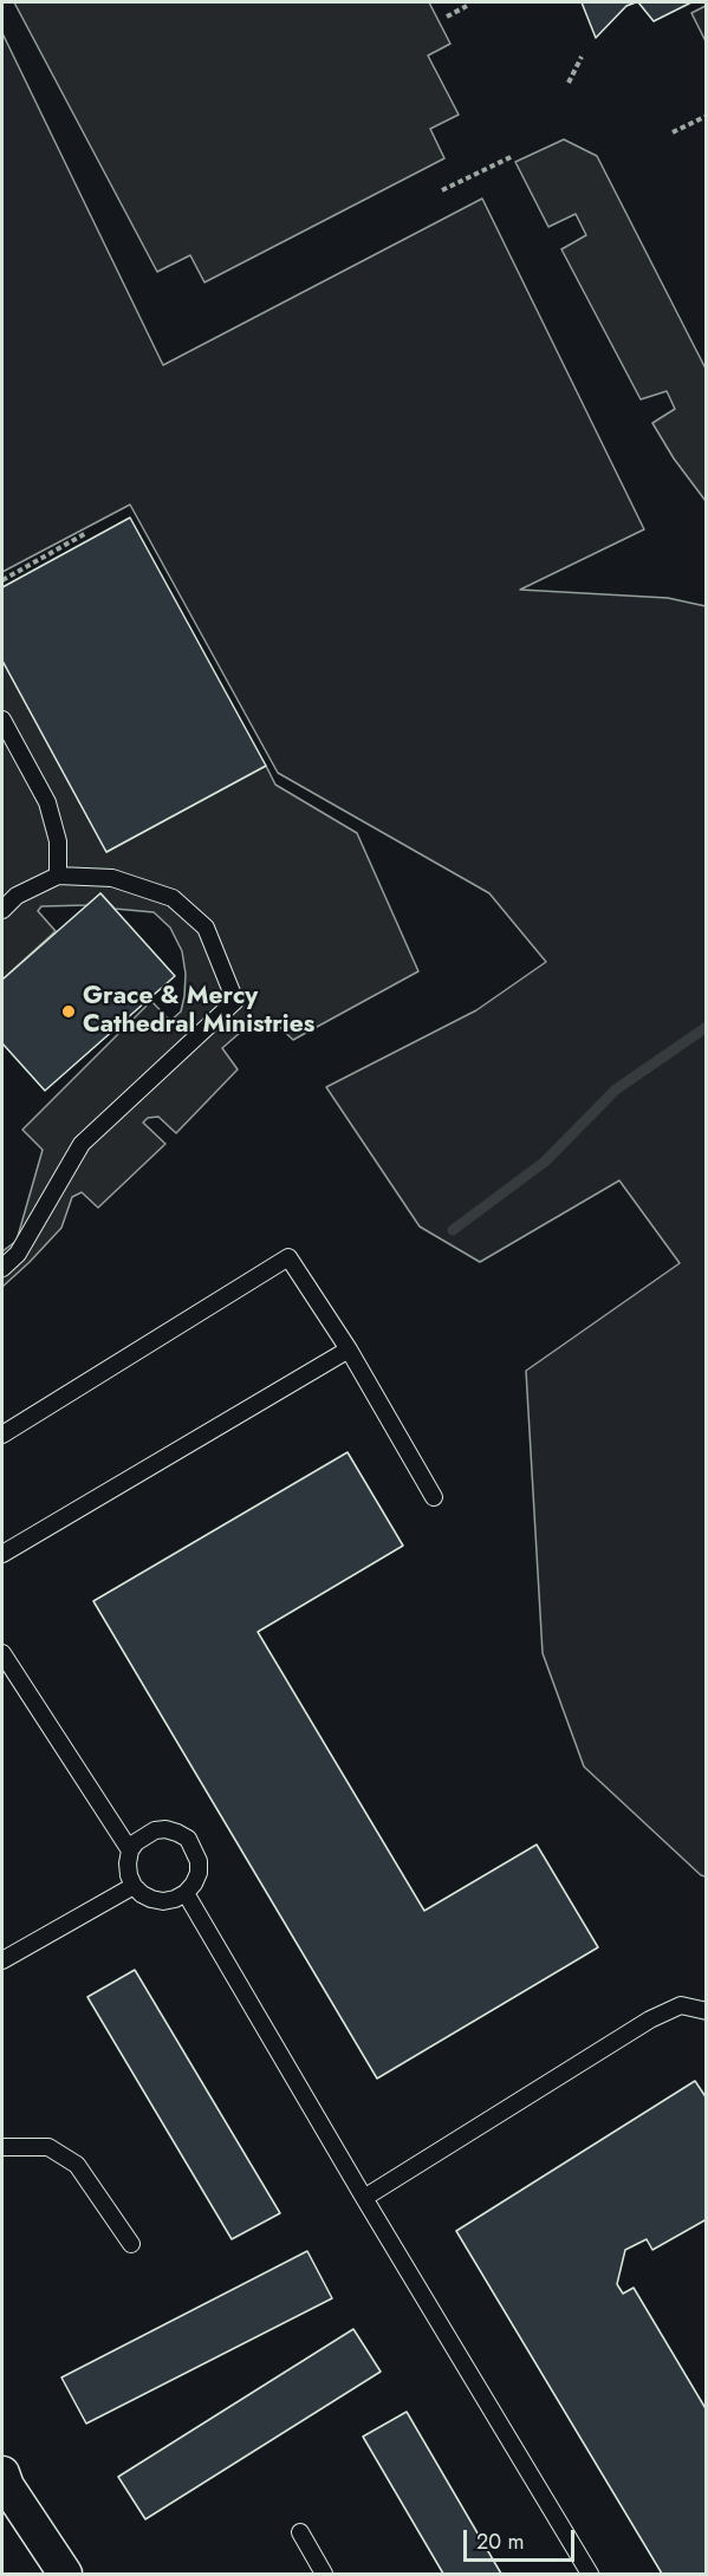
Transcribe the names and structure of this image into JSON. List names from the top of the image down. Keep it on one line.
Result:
{"places":["Grace & Mercy Cathedral Ministries"],"scale_bar":"20 m"}
